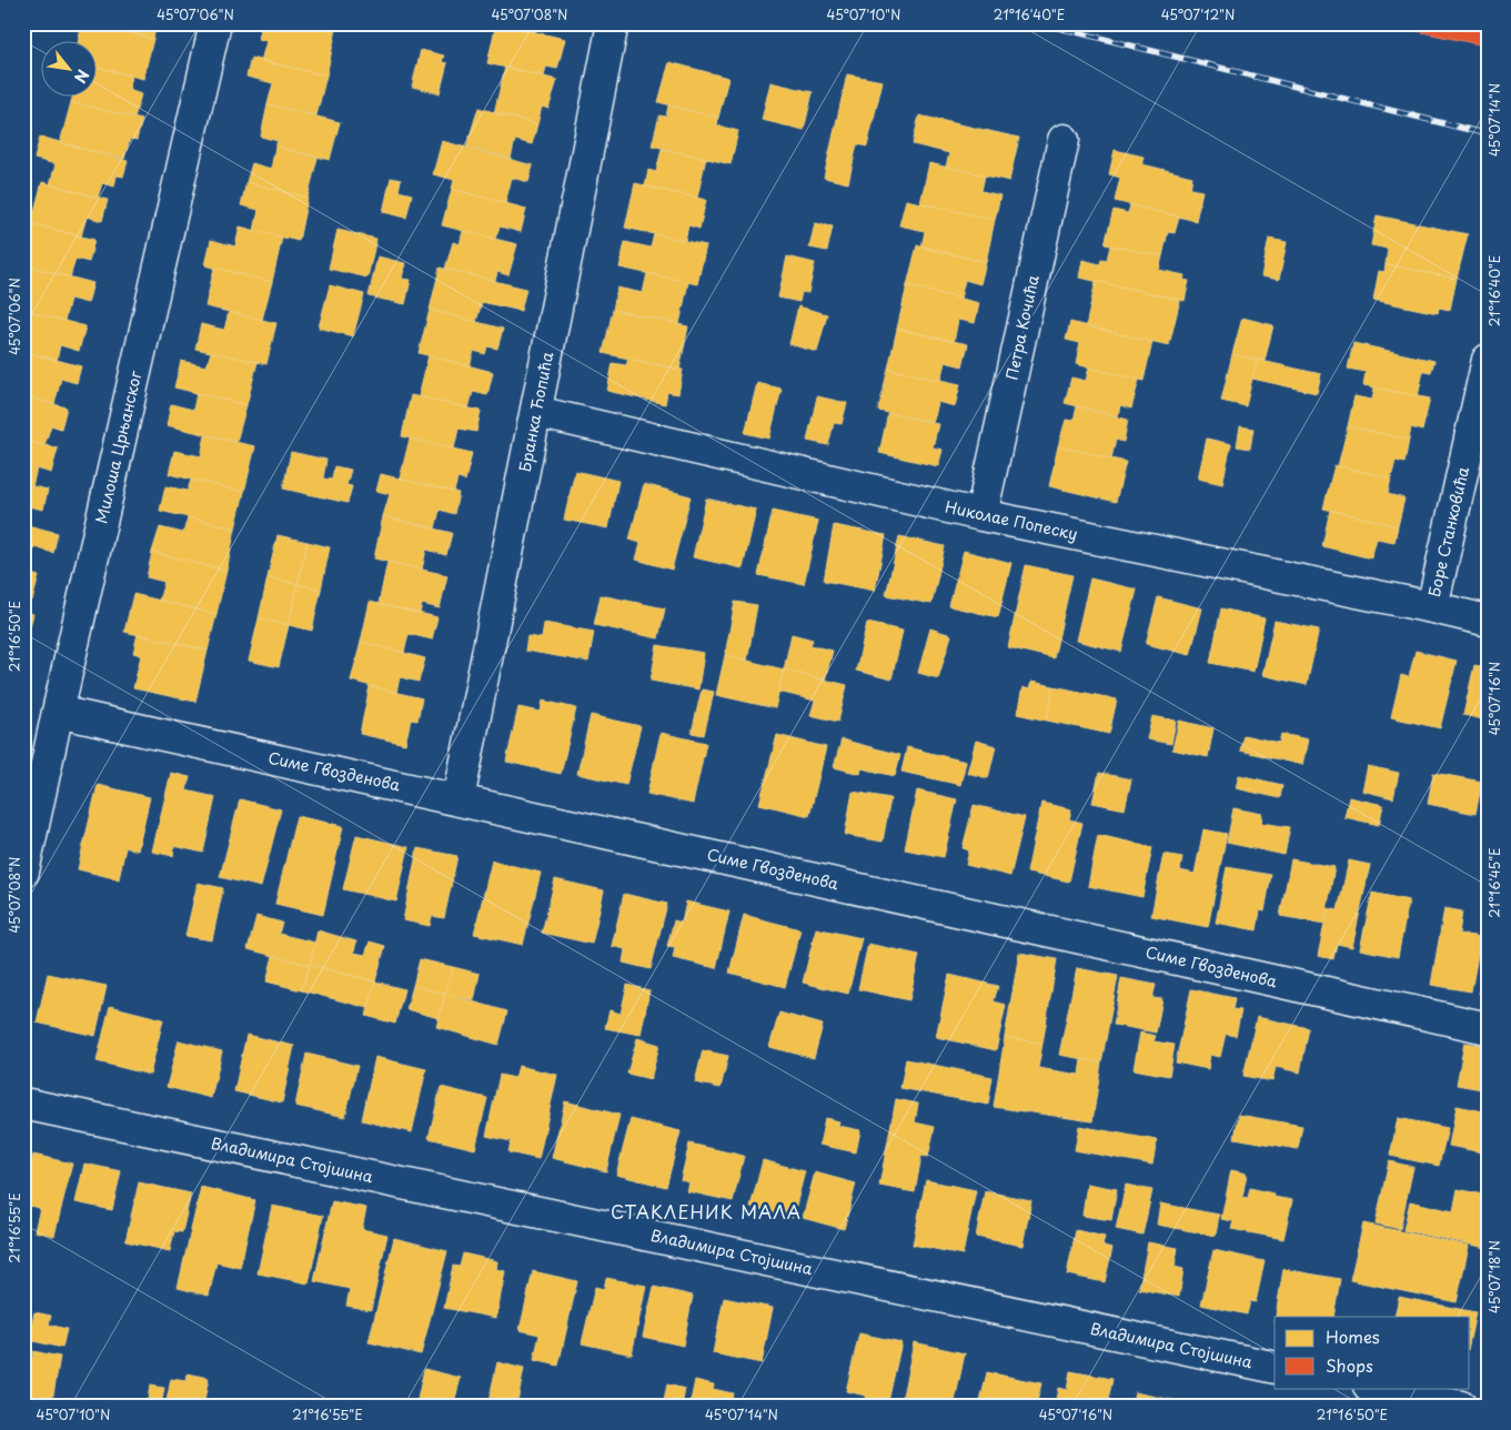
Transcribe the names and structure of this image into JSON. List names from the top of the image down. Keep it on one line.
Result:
{"streets":{"street":["Петра Кочића","Бранка Ћопића","Милоша Црњанског","Николае Попеску","Боре Станковића","Симе Гвозденова","Владимира Стојшина"]},"crossings":[["Петра Кочића","Николае Попеску"],["Бранка Ћопића","Николае Попеску"],["Бранка Ћопића","Симе Гвозденова"],["Милоша Црњанског","Симе Гвозденова"],["Николае Попеску","Боре Станковића"]],"districts":["СТАКЛЕНИК МАЛА"],"legend":["Homes","Shops"],"north":"bottom right","coordinates":["45°07'06\"N","45°07'08\"N","45°07'10\"N","21°16'40\"E","45°07'12\"N","45°07'14\"N","21°16'50\"E","45°07'16\"N","21°16'45\"E","21°16'55\"E","45°07'18\"N"]}
